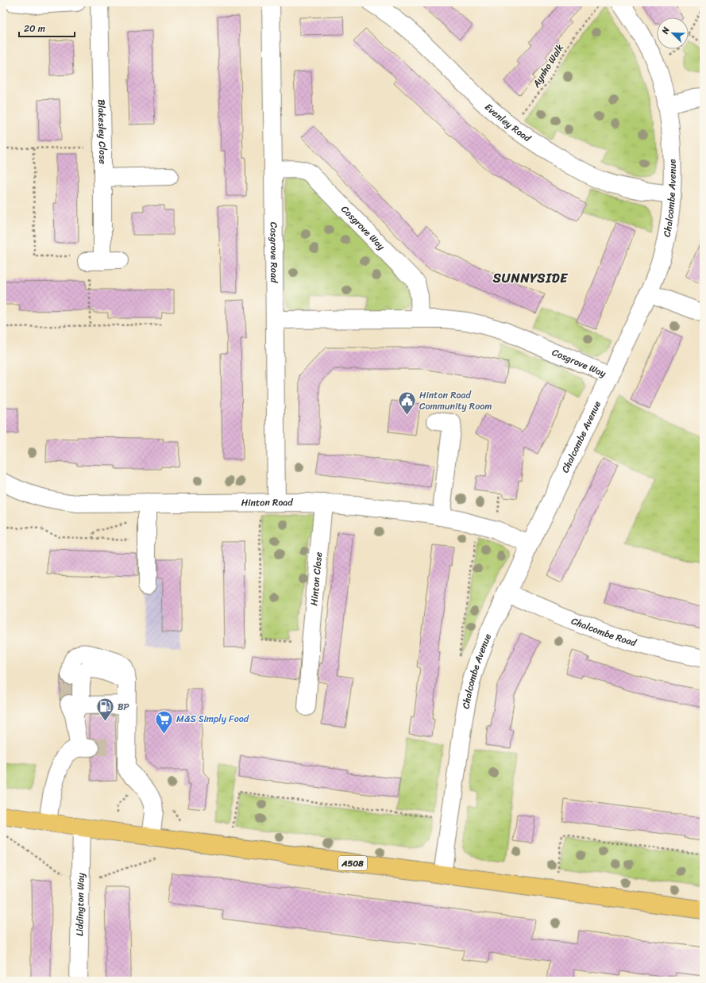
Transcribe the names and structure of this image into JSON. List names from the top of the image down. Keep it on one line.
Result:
{"streets":{"highway":["A508"],"street":["Evenley Road","Blakesley Close","Chalcombe Avenue","Cosgrove Way","Cosgrove Road","Hinton Road","Hinton Close","Chalcombe Road","Liddington Way"],"path":["Aynho Walk"]},"crossings":[["Aynho Walk","Evenley Road"],["Evenley Road","Chalcombe Avenue"],["Chalcombe Avenue","Cosgrove Way"],["Chalcombe Avenue","Hinton Road"],["Chalcombe Avenue","Chalcombe Road"],["Chalcombe Avenue","A508"],["Cosgrove Way","Cosgrove Road"],["Cosgrove Road","Hinton Road"],["Hinton Road","Hinton Close"],["A508","Liddington Way"]],"districts":["SUNNYSIDE"],"places":{"public building":["Hinton Road Community Room"],"fuel station":["BP"],"supermarket":["M&S Simply Food"]},"scale_bar":"20 m","north":"top left"}
